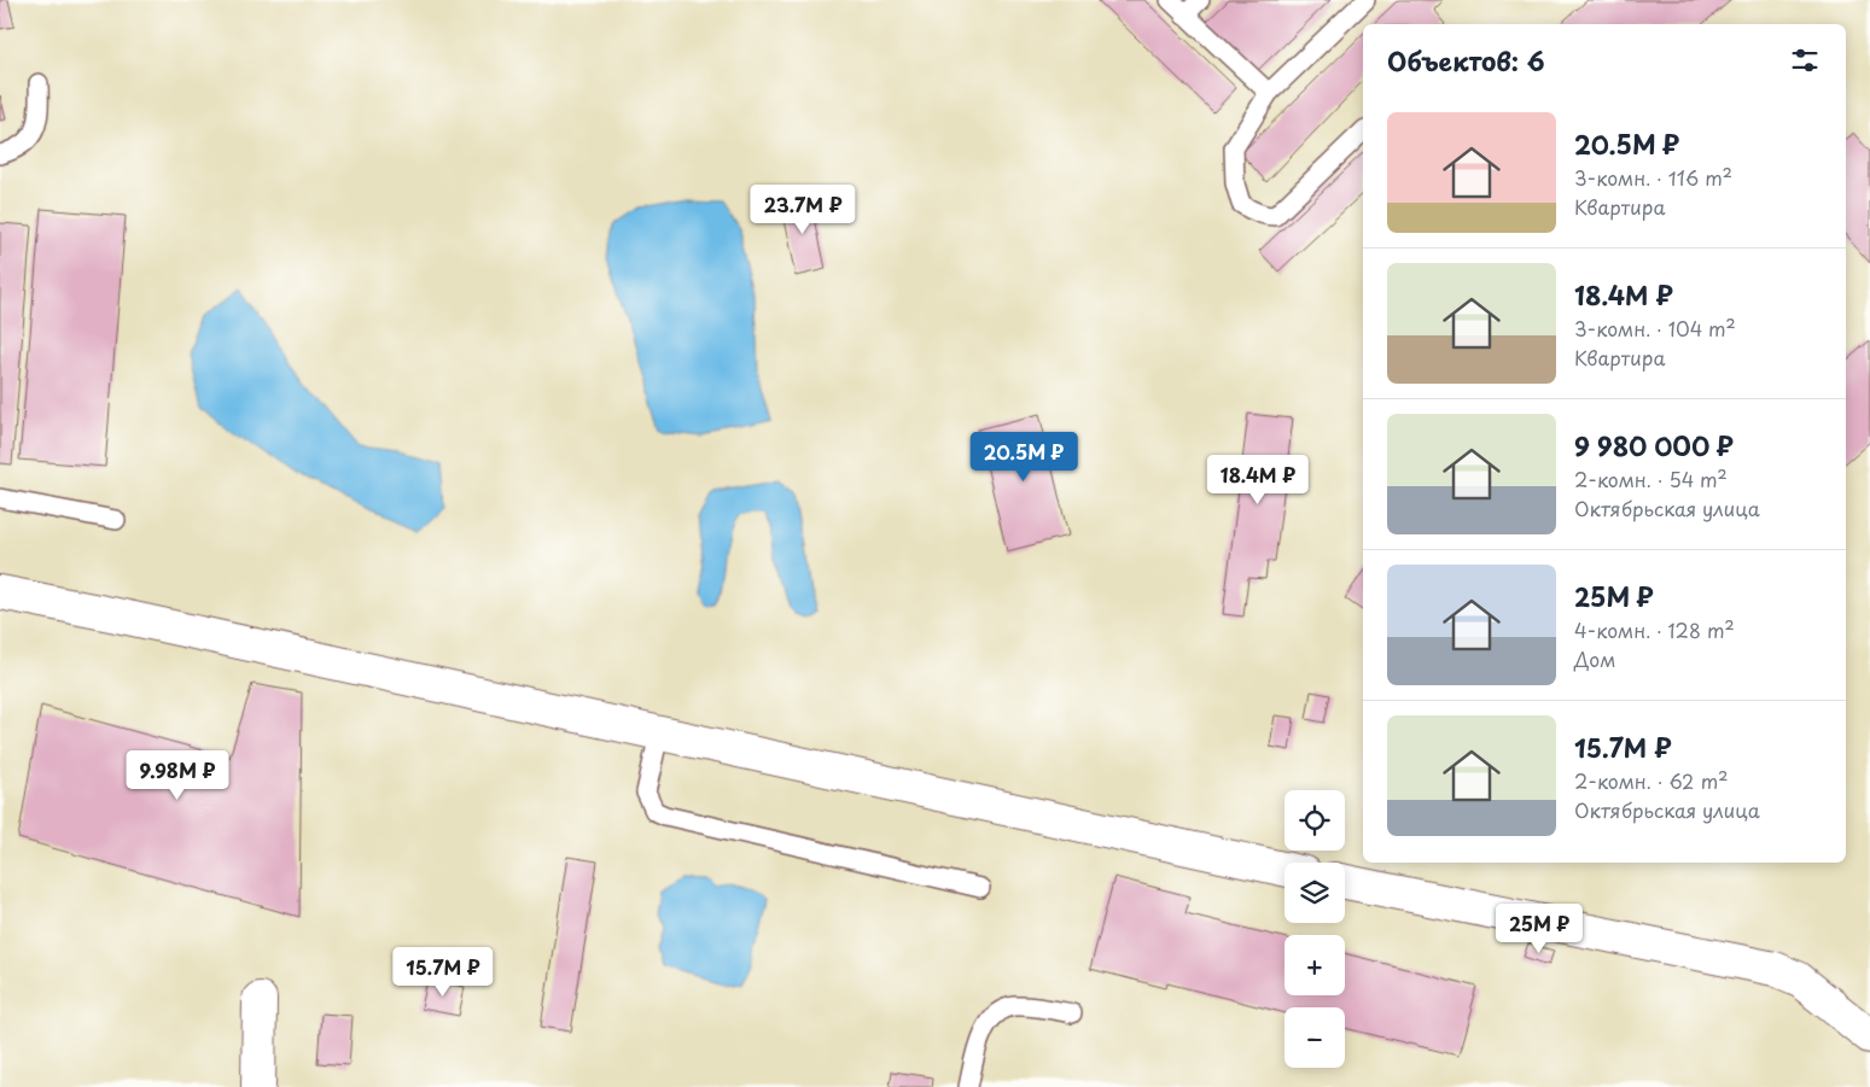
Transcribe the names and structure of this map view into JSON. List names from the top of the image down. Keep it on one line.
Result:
{"page":{"heading":"Объектов: 6","list":[{"name":"20.5M ₽","note":"3-комн. · 116 m² · Квартира"},{"name":"18.4M ₽","note":"3-комн. · 104 m² · Квартира"},{"name":"9 980 000 ₽","note":"2-комн. · 54 m² · Октябрьская улица"},{"name":"25M ₽","note":"4-комн. · 128 m² · Дом"},{"name":"15.7M ₽","note":"2-комн. · 62 m² · Октябрьская улица"}],"price":["23.7M ₽","20.5M ₽","18.4M ₽","9.98M ₽","25M ₽","15.7M ₽"],"map_buttons":["+","−"]}}
